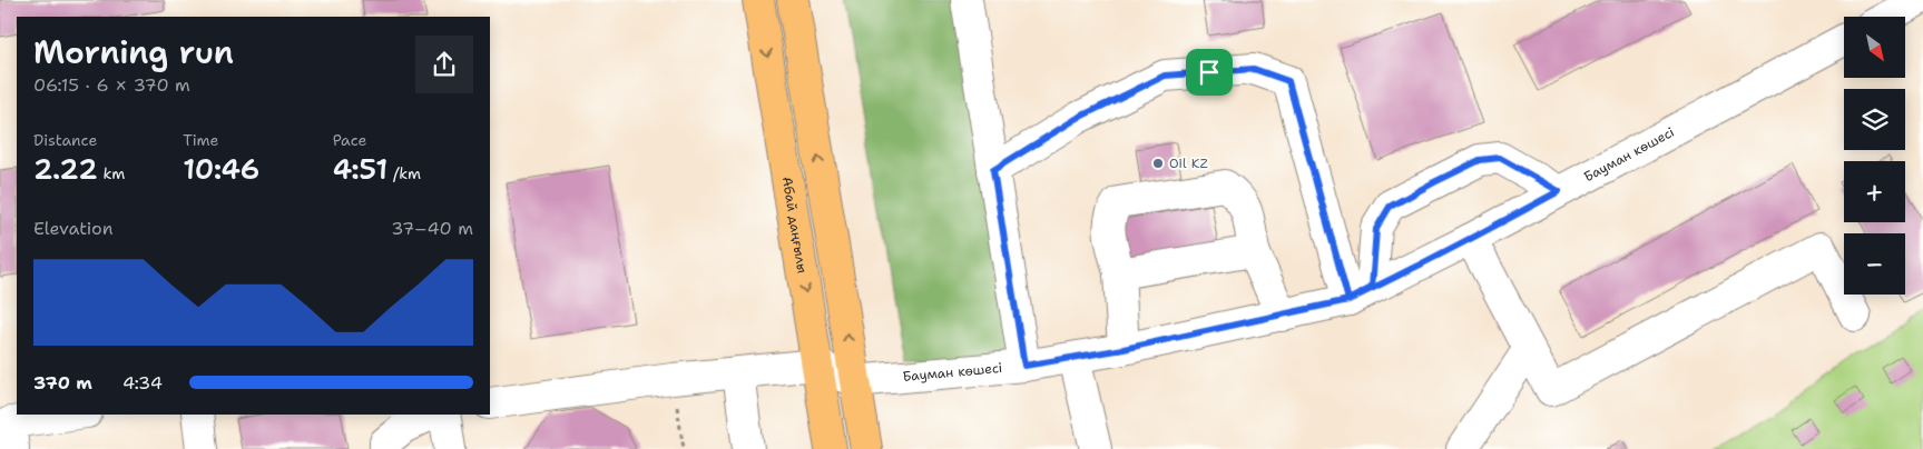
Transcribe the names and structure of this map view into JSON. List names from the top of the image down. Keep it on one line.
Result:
{"streets":{"main road":["Абай даңғылы"],"street":["Бауман көшесі"]},"crossings":[["Бауман көшесі","Абай даңғылы"]],"places":["Oil KZ"],"north":"bottom right","page":{"map_buttons":["+","−"],"heading":["Morning run","06:15 · 6 × 370 m"],"stats":[["Distance","2.22 km"],["Time","10:46"],["Pace","4:51 /km"]],"chart":["Elevation","37–40 m"],"list":[{"name":"370 m","note":"4:34"}]}}
